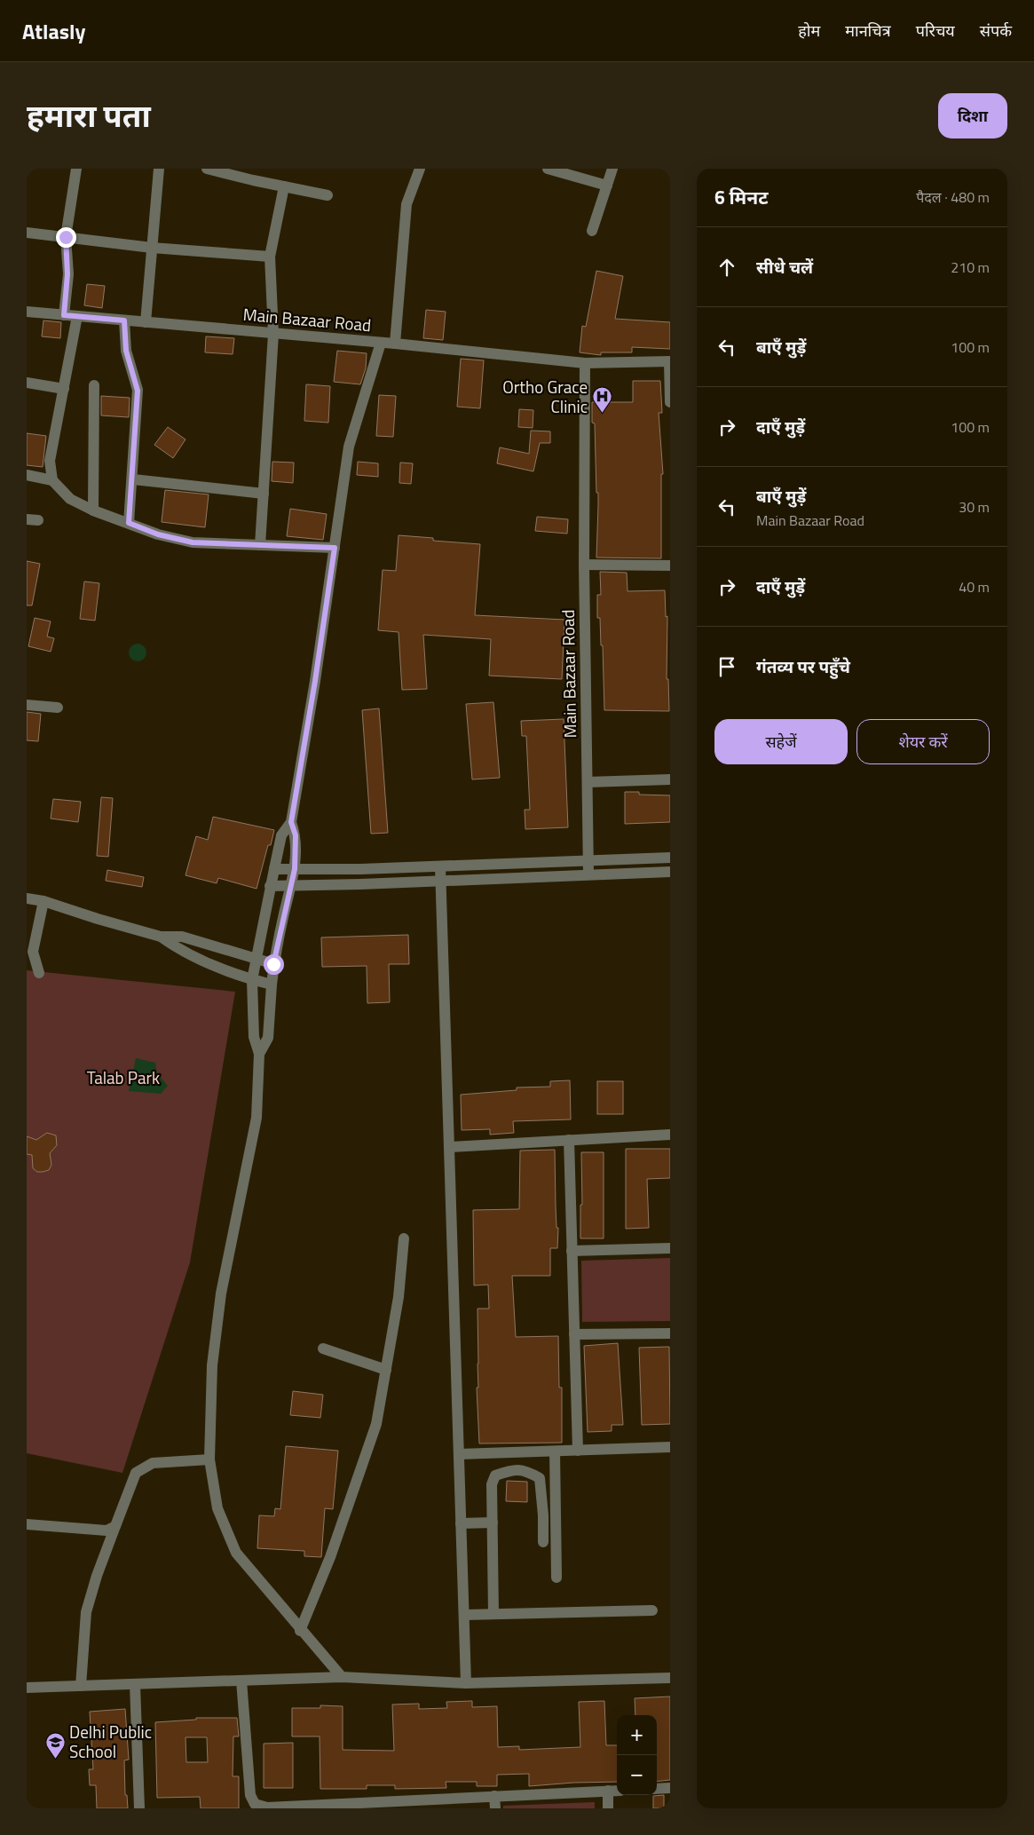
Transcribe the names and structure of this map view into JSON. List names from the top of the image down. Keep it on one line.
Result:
{"streets":{"street":["Main Bazaar Road"]},"parks":["Talab Park"],"places":{"hospital":["Ortho Grace Clinic"],"school or university":["Delhi Public School"]},"page":{"header":"Atlasly","nav":["होम","मानचित्र","परिचय","संपर्क"],"title":"हमारा पता","buttons":["दिशा",["सहेजें","शेयर करें"]],"heading":["6 मिनट","पैदल · 480 m"],"list":[["सीधे चलें","210 m"],["बाएँ मुड़ें","100 m"],["दाएँ मुड़ें","100 m"],["बाएँ मुड़ें","Main Bazaar Road","30 m"],["दाएँ मुड़ें","40 m"],"गंतव्य पर पहुँचे"],"map_buttons":["+","−"]}}
